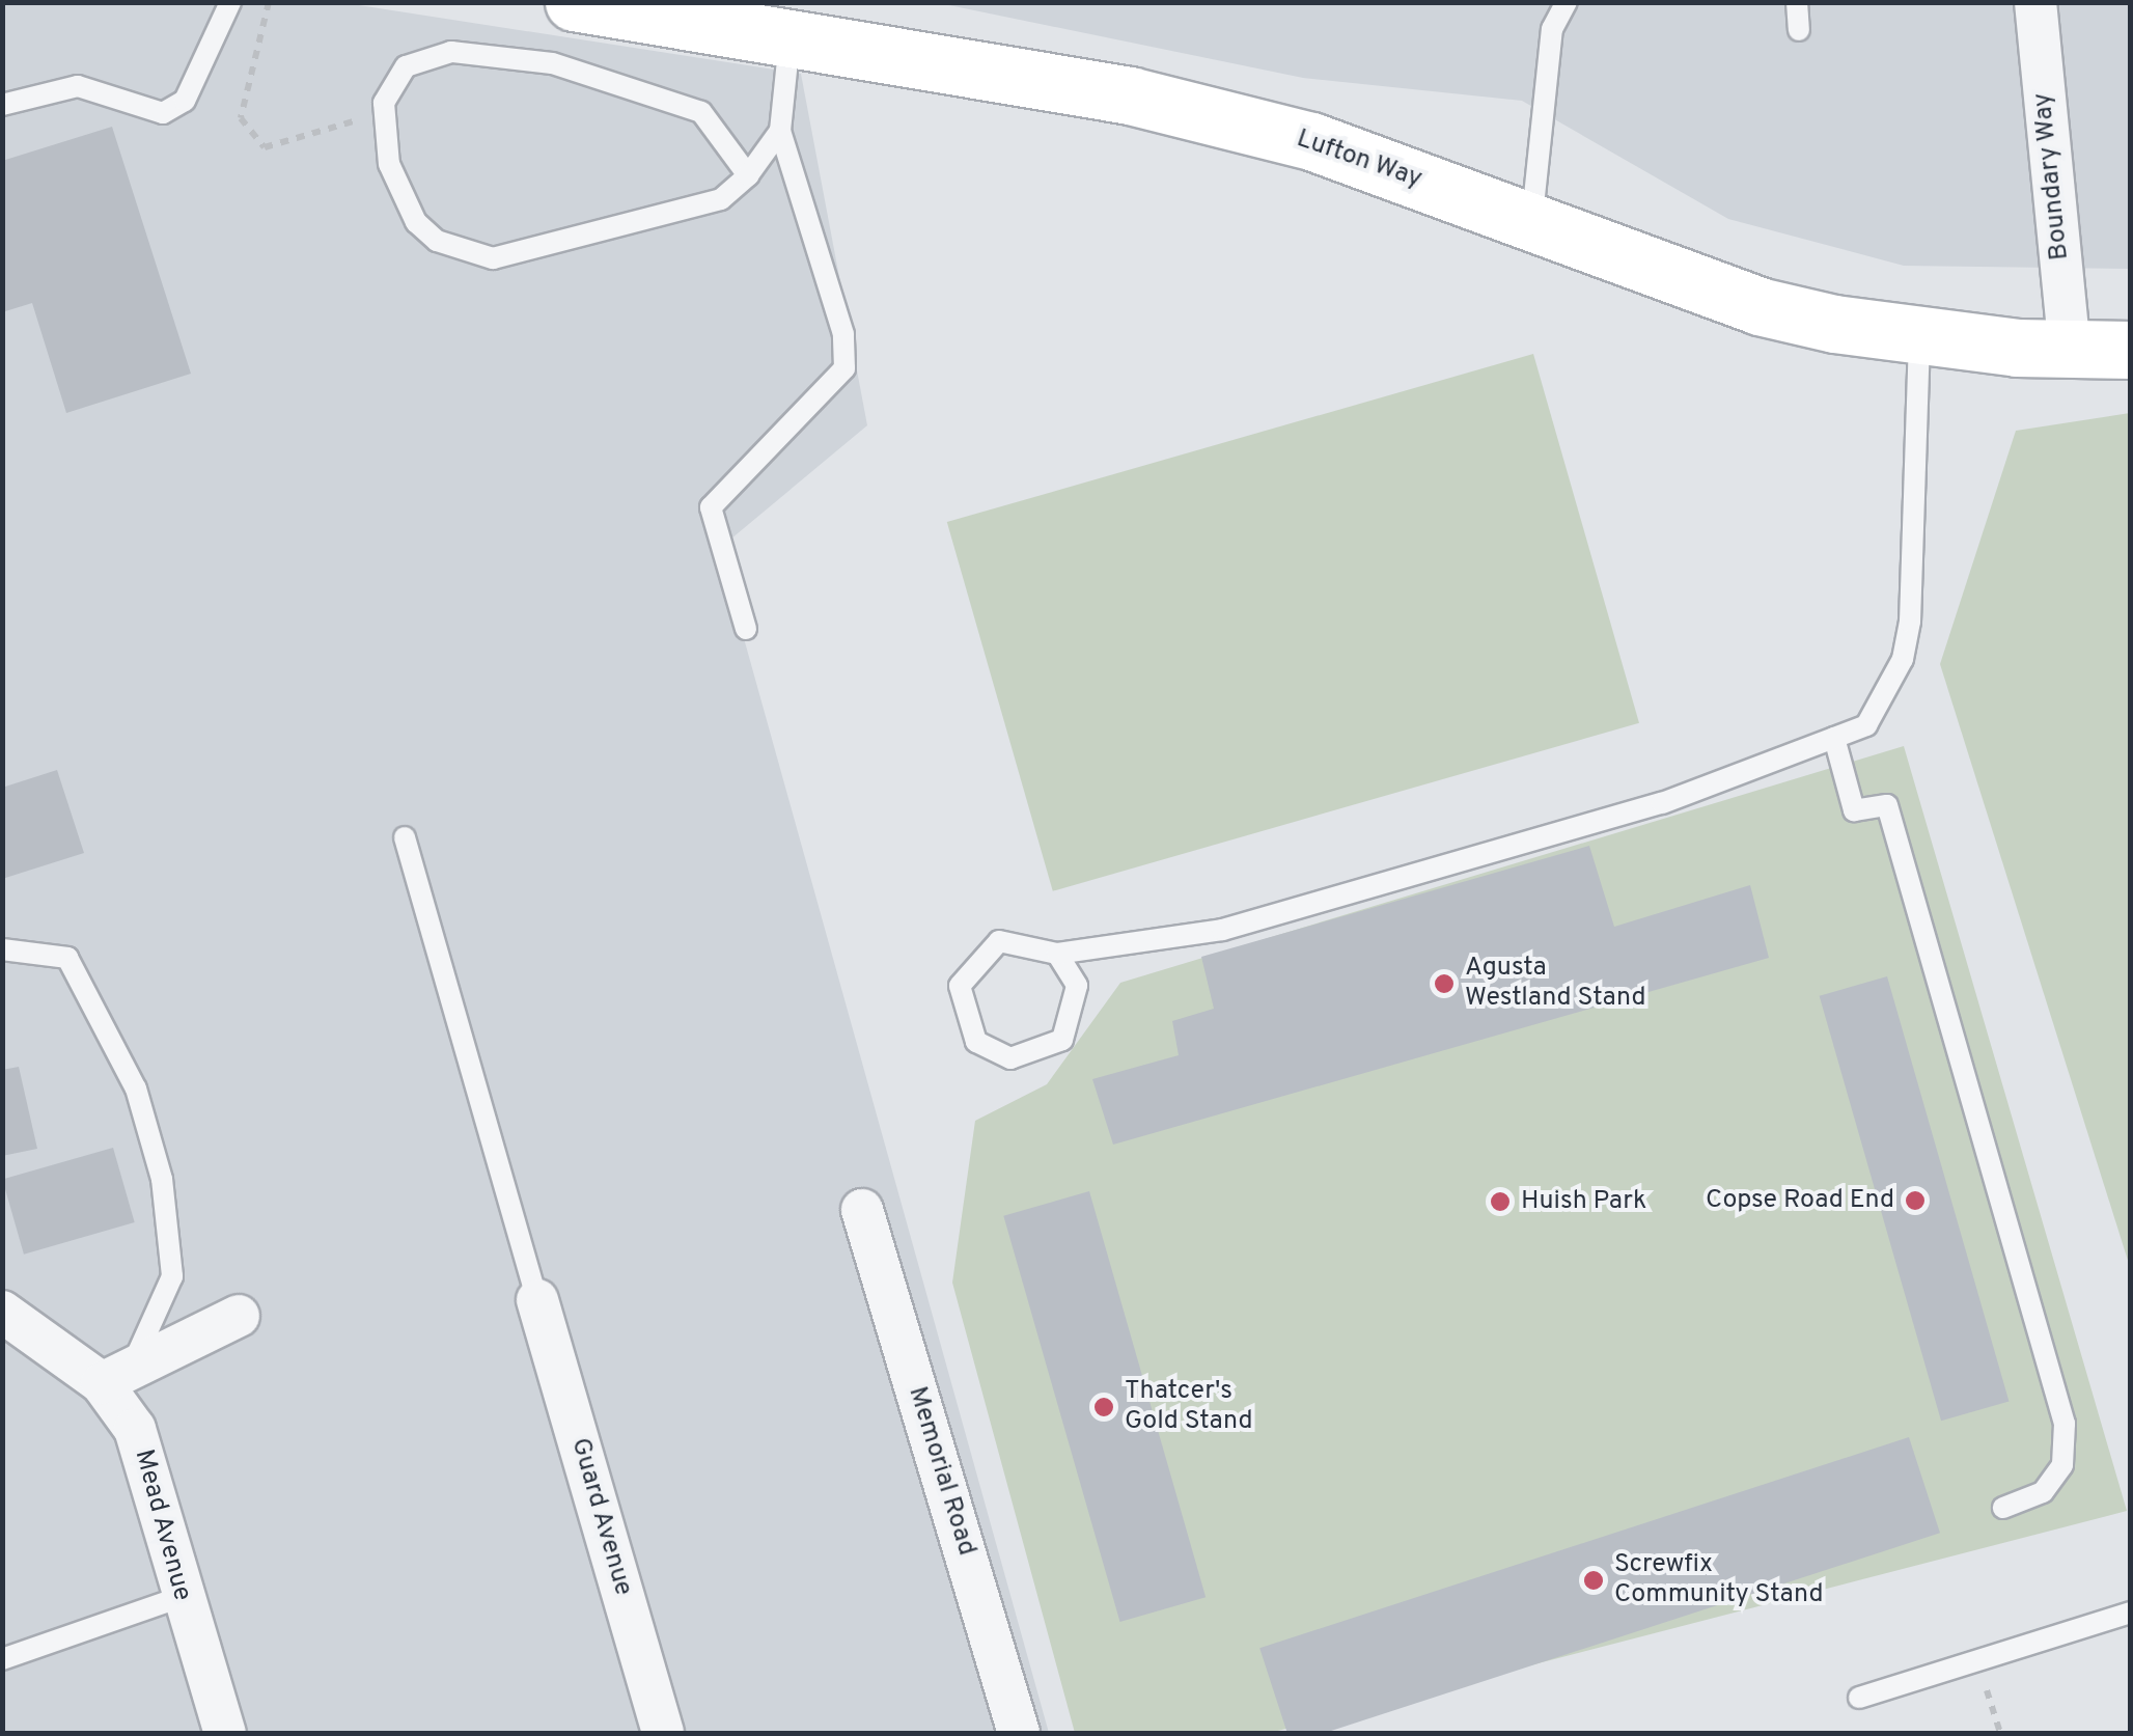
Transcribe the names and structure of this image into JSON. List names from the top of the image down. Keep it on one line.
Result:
{"streets":{"street":["Lufton Way","Boundary Way","Memorial Road","Guard Avenue","Mead Avenue"]},"crossings":[["Lufton Way","Boundary Way"]],"places":["Agusta Westland Stand","Copse Road End","Huish Park","Thatcer's Gold Stand","Screwfix Community Stand"]}
